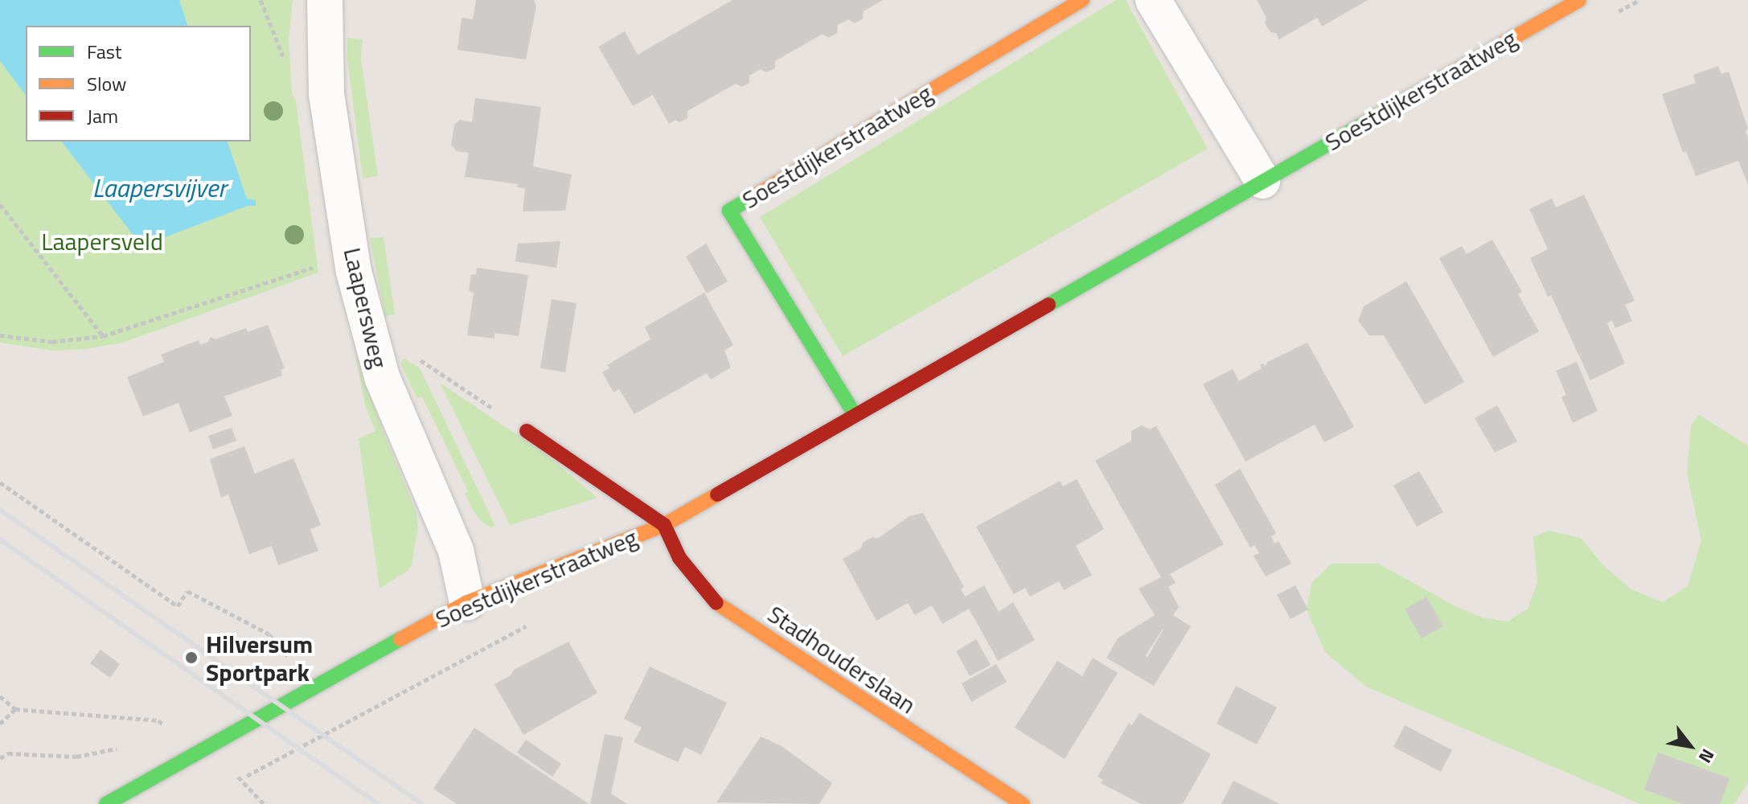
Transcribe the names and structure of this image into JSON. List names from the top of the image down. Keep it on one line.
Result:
{"streets":{"main road":["Soestdijkerstraatweg","Stadhouderslaan"],"street":["Laapersweg"]},"crossings":[["Soestdijkerstraatweg","Laapersweg"],["Soestdijkerstraatweg","Stadhouderslaan"]],"water":["Laapersvijver"],"parks":["Laapersveld"],"places":["Hilversum Sportpark"],"legend":["Fast","Slow","Jam"],"north":"bottom right"}
